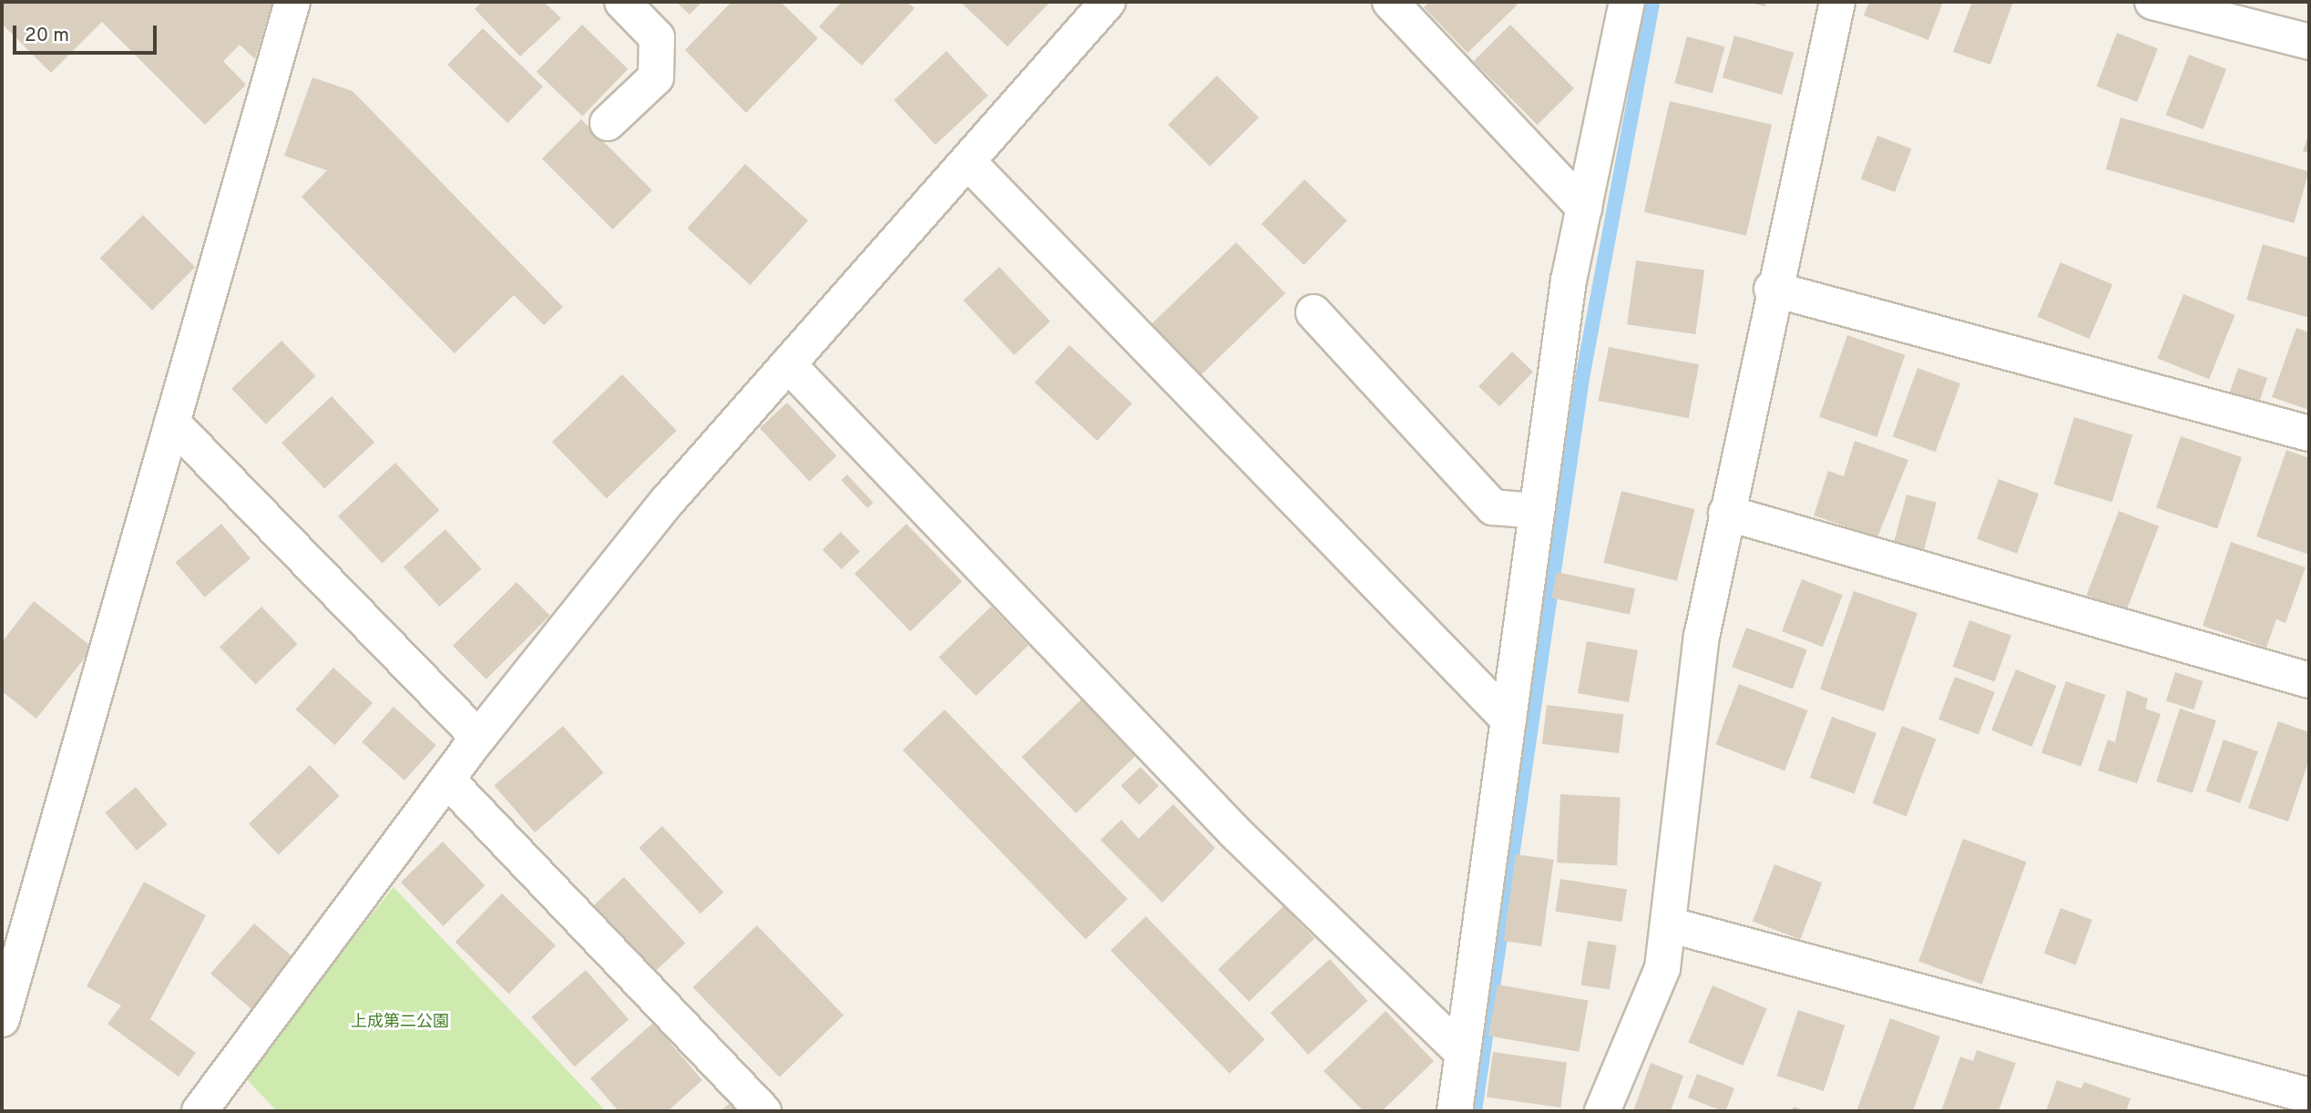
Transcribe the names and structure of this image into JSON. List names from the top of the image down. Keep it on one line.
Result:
{"parks":["上成第二公園"],"scale_bar":"20 m"}
